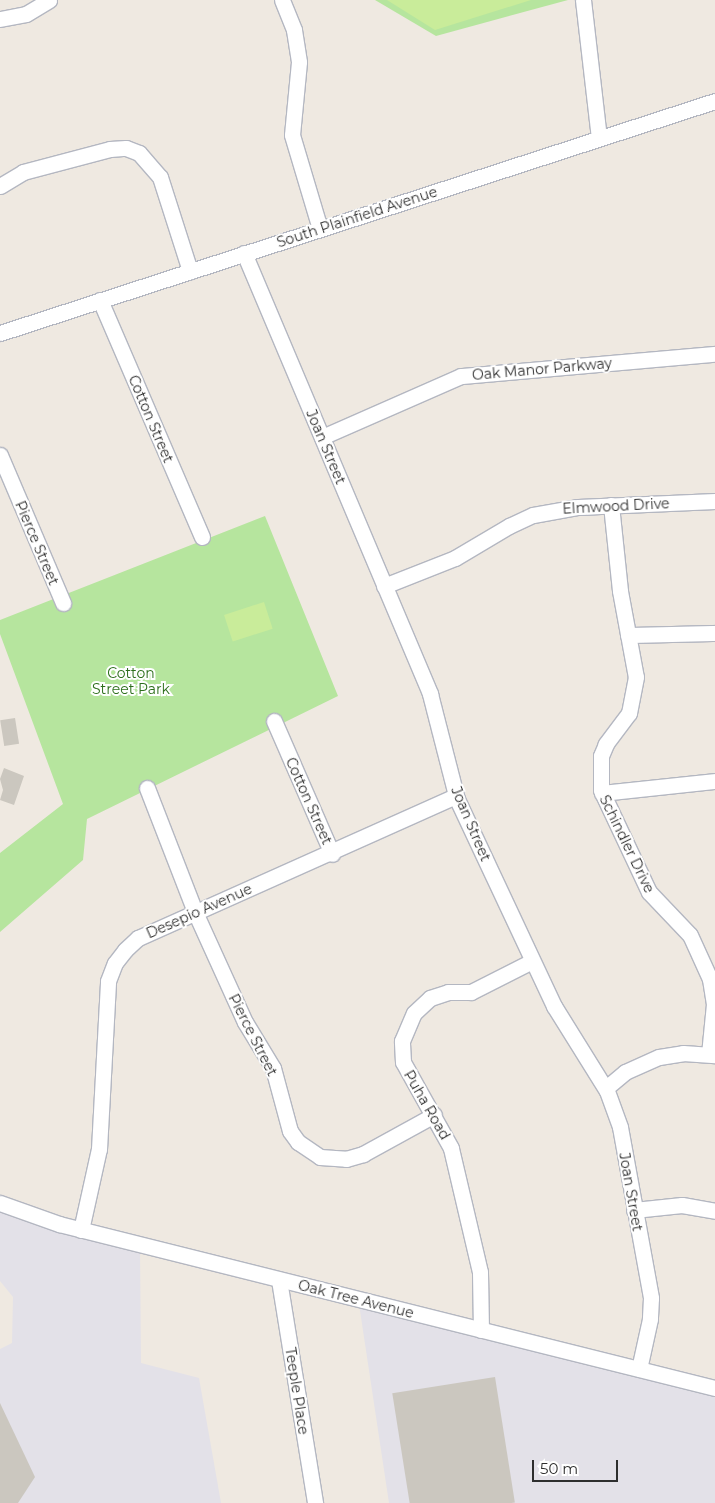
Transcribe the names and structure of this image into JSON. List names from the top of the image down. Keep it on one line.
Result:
{"streets":{"street":["South Plainfield Avenue","Oak Manor Parkway","Cotton Street","Joan Street","Elmwood Drive","Pierce Street","Schindler Drive","Desepio Avenue","Puha Road","Oak Tree Avenue","Teeple Place"]},"crossings":[["South Plainfield Avenue","Cotton Street"],["South Plainfield Avenue","Joan Street"],["Oak Manor Parkway","Joan Street"],["Cotton Street","Desepio Avenue"],["Joan Street","Elmwood Drive"],["Joan Street","Desepio Avenue"],["Joan Street","Puha Road"],["Joan Street","Oak Tree Avenue"],["Elmwood Drive","Schindler Drive"],["Pierce Street","Desepio Avenue"],["Pierce Street","Puha Road"],["Desepio Avenue","Oak Tree Avenue"],["Puha Road","Oak Tree Avenue"],["Oak Tree Avenue","Teeple Place"]],"parks":["Cotton Street Park"],"scale_bar":"50 m"}
